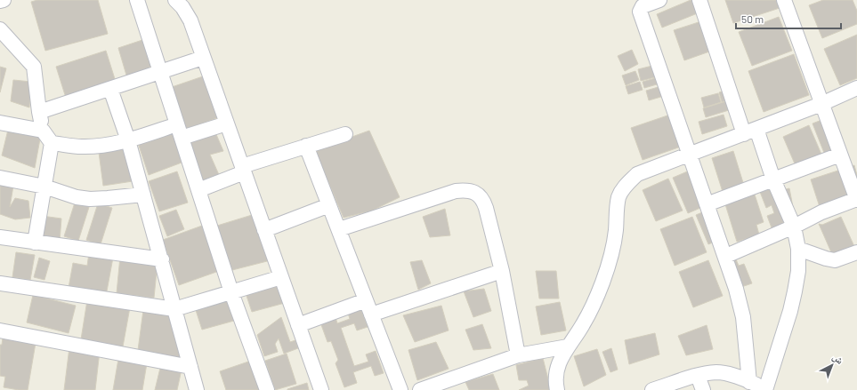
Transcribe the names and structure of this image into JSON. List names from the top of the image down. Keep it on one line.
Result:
{"scale_bar":"50 m","north":"top right"}
